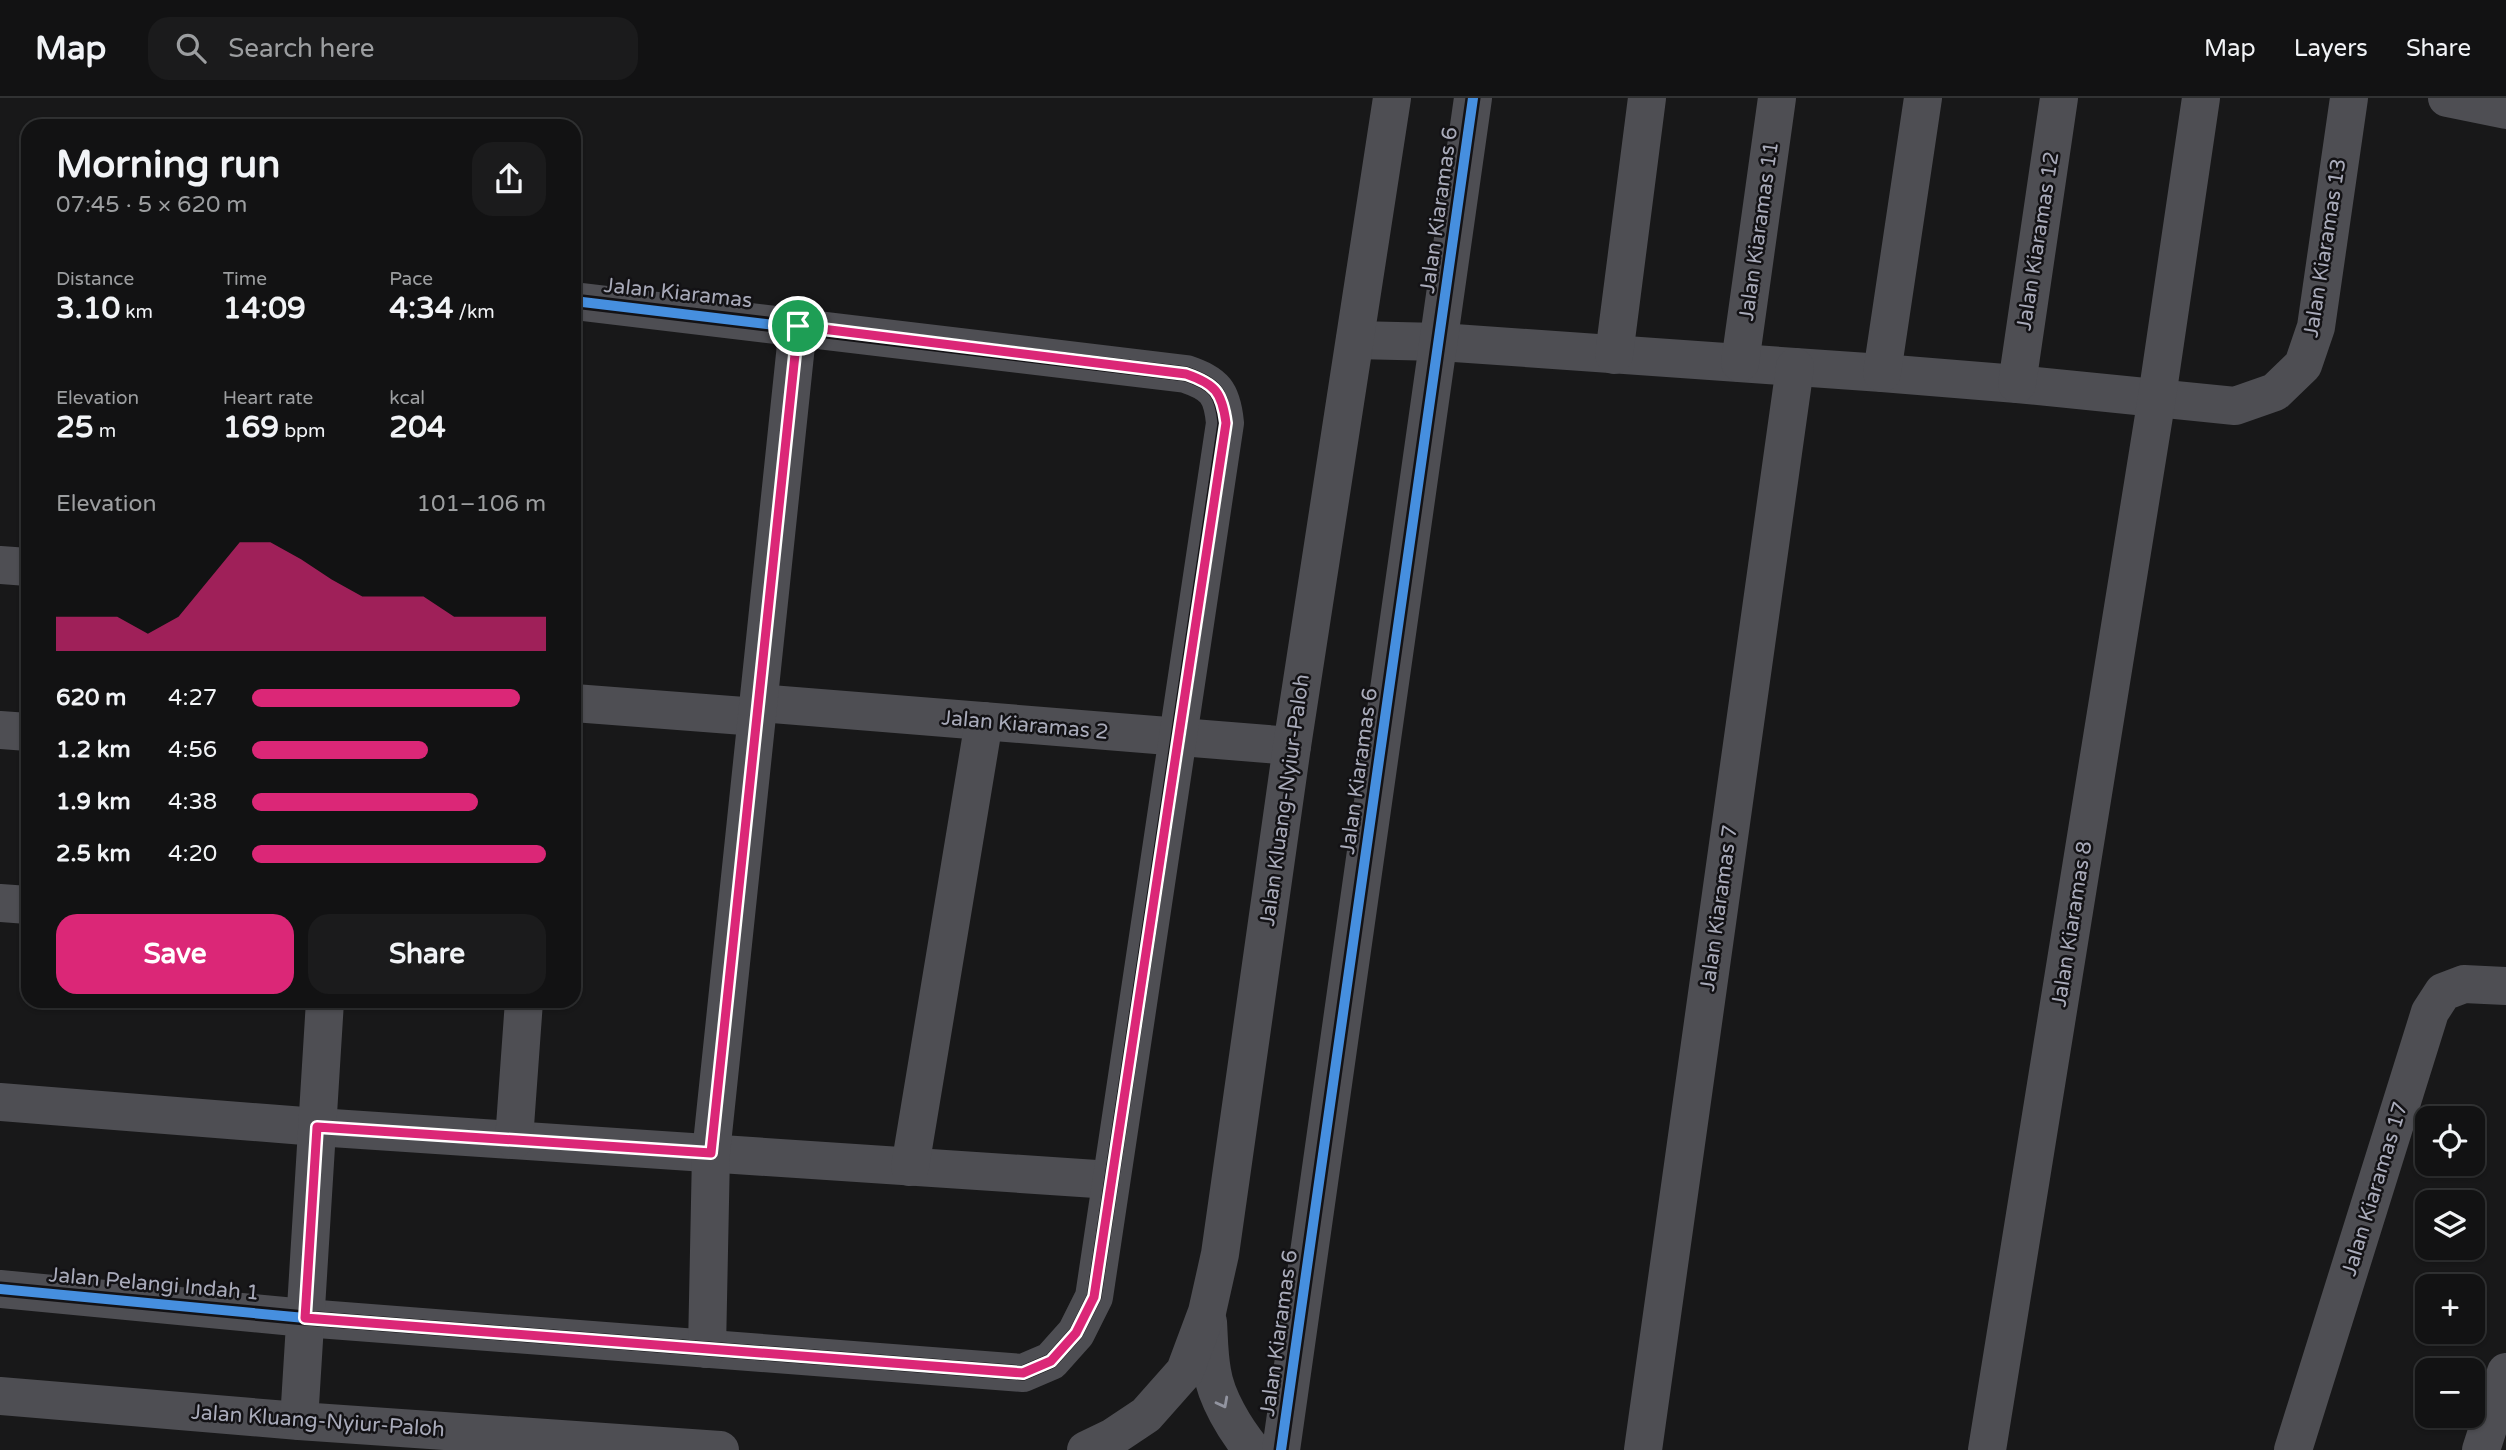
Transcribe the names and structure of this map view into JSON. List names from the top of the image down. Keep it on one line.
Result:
{"streets":{"street":["Jalan Kiaramas 6","Jalan Kiaramas 11","Jalan Kiaramas 12","Jalan Kiaramas 13","Jalan Kiaramas","Jalan Kiaramas 2","Jalan Kluang-Nyiur-Paloh","Jalan Kiaramas 7","Jalan Kiaramas 8","Jalan Kiaramas 17","Jalan Pelangi Indah 1"]},"crossings":[["Jalan Kiaramas 6","Jalan Kiaramas 13"],["Jalan Kiaramas 11","Jalan Kiaramas 13"],["Jalan Kiaramas 12","Jalan Kiaramas 13"],["Jalan Kiaramas 13","Jalan Kluang-Nyiur-Paloh"],["Jalan Kiaramas 13","Jalan Kiaramas 7"],["Jalan Kiaramas 13","Jalan Kiaramas 8"],["Jalan Kiaramas","Jalan Kiaramas 2"],["Jalan Kiaramas","Jalan Pelangi Indah 1"],["Jalan Kiaramas 2","Jalan Kluang-Nyiur-Paloh"]],"page":{"header":"Map","search":"Search here","nav":["Map","Layers","Share"],"heading":["Morning run","07:45 · 5 × 620 m"],"stats":[["Distance","3.10 km"],["Time","14:09"],["Pace","4:34 /km"],["Elevation","25 m"],["Heart rate","169 bpm"],["kcal","204"]],"chart":["Elevation","101–106 m"],"list":[{"name":"620 m","note":"4:27"},{"name":"1.2 km","note":"4:56"},{"name":"1.9 km","note":"4:38"},{"name":"2.5 km","note":"4:20"}],"buttons":["Save","Share"],"map_buttons":["+","−"]}}
